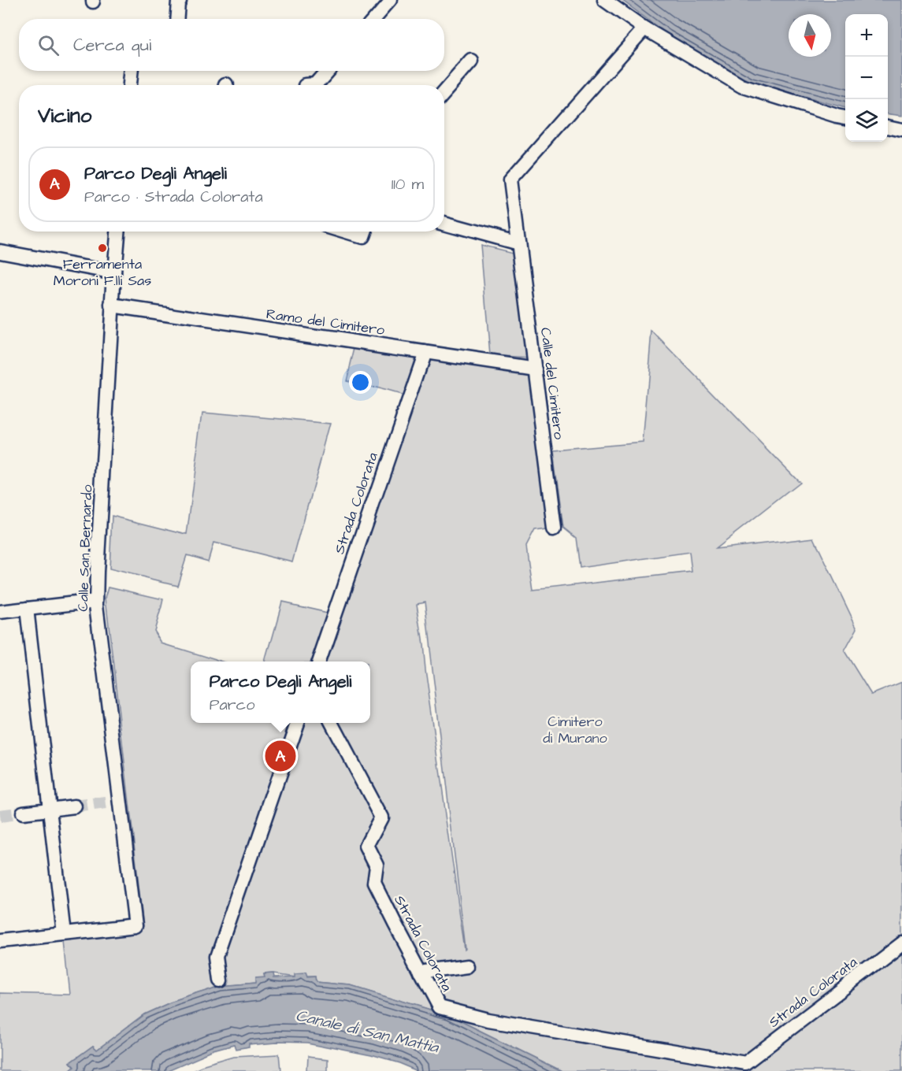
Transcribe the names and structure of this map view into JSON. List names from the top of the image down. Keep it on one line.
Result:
{"streets":{"street":["Ramo del Cimitero","Calle del Cimitero","Strada Colorata","Calle San Bernardo"]},"crossings":[["Ramo del Cimitero","Calle del Cimitero"],["Ramo del Cimitero","Strada Colorata"],["Ramo del Cimitero","Calle San Bernardo"]],"water":["Canale di San Mattia"],"parks":["Cimitero di Murano"],"places":["Ferramenta Moroni F.lli Sas"],"north":"bottom","page":{"map_buttons":["+","−"],"search":"Cerca qui","heading":"Vicino","list":[{"mark":"A","name":"Parco Degli Angeli","note":"Parco · Strada Colorata","value":"110 m"}],"popup":["Parco Degli Angeli","Parco"],"pins":"A"}}
